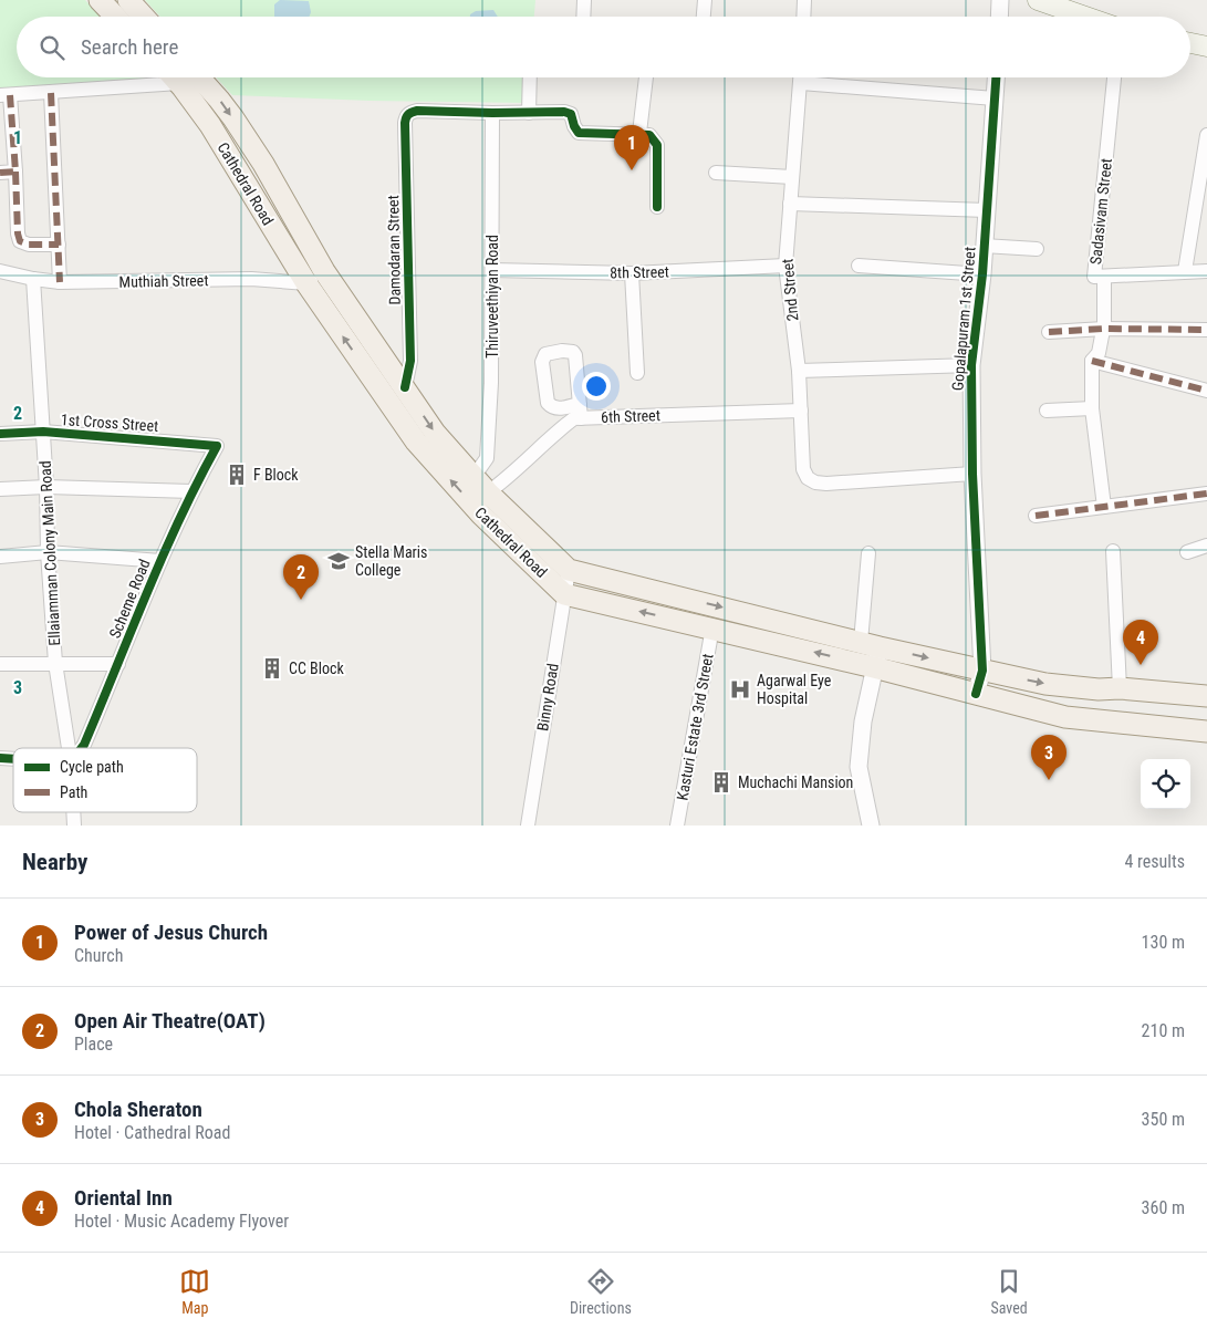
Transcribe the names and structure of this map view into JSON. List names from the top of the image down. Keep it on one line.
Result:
{"streets":{"main road":["Cathedral Road"],"street":["Sadasivam Street","Damodaran Street","8th Street","Muthiah Street","2nd Street","Thiruveethiyan Road","Gopalapuram 1st Street","6th Street","1st Cross Street","Ellaiamman Colony Main Road","Scheme Road","Binny Road","Kasturi Estate 3rd Street"]},"crossings":[["Cathedral Road","Damodaran Street"],["Cathedral Road","Muthiah Street"],["Cathedral Road","Thiruveethiyan Road"],["Cathedral Road","Gopalapuram 1st Street"],["Cathedral Road","6th Street"],["Cathedral Road","Binny Road"],["Cathedral Road","Kasturi Estate 3rd Street"],["Damodaran Street","Thiruveethiyan Road"],["8th Street","2nd Street"],["8th Street","Thiruveethiyan Road"],["Muthiah Street","Ellaiamman Colony Main Road"],["2nd Street","Gopalapuram 1st Street"],["2nd Street","6th Street"],["1st Cross Street","Ellaiamman Colony Main Road"],["1st Cross Street","Scheme Road"]],"places":{"building":["F Block","CC Block","Muchachi Mansion"],"school or university":["Stella Maris College"],"hospital":["Agarwal Eye Hospital"]},"legend":["Cycle path","Path"],"page":{"search":"Search here","pins":["1","2","4","3"],"heading":["Nearby","4 results"],"list":[{"mark":"1","name":"Power of Jesus Church","note":"Church","value":"130 m"},{"mark":"2","name":"Open Air Theatre(OAT)","note":"Place","value":"210 m"},{"mark":"3","name":"Chola Sheraton","note":"Hotel · Cathedral Road","value":"350 m"},{"mark":"4","name":"Oriental Inn","note":"Hotel · Music Academy Flyover","value":"360 m"}],"nav":["Map","Directions","Saved"]},"grid":{"rows":["1","2","3"]}}
